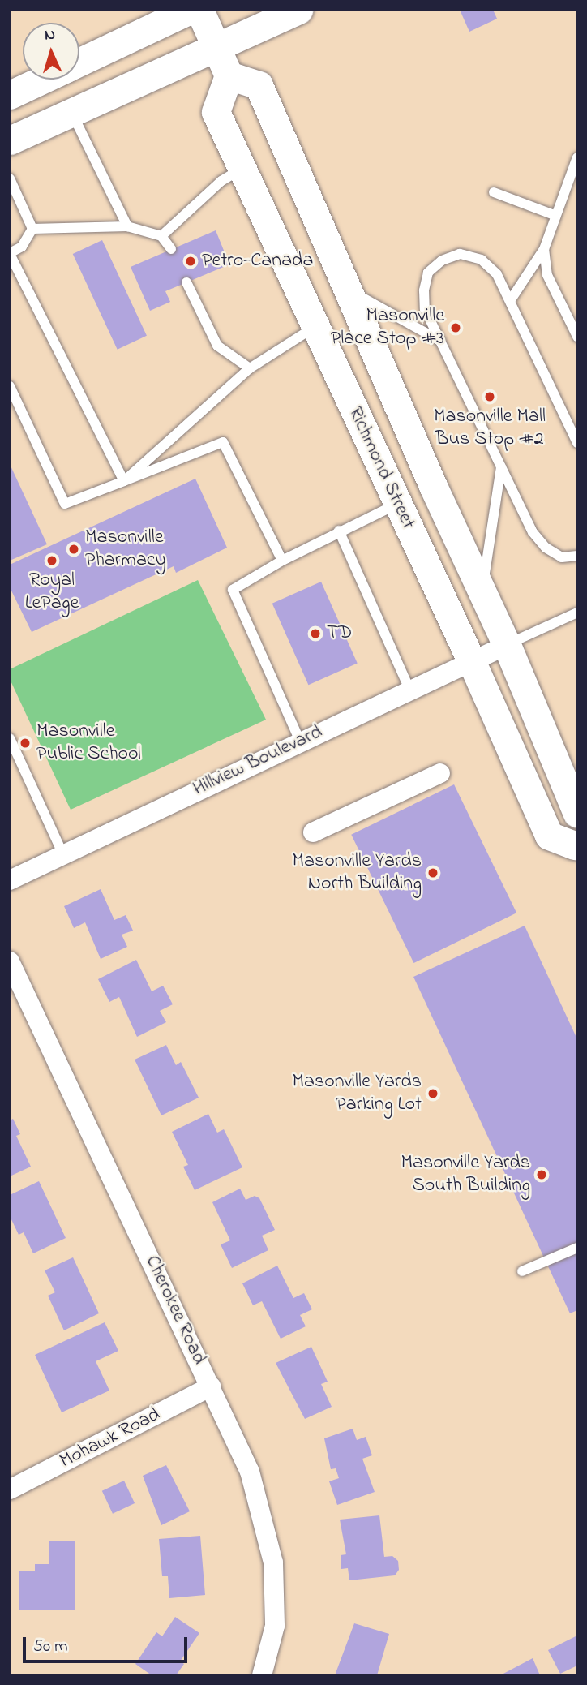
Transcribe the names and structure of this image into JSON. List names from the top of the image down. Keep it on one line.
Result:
{"streets":{"main road":["Richmond Street"],"street":["Hillview Boulevard","Cherokee Road","Mohawk Road"]},"crossings":[["Richmond Street","Hillview Boulevard"],["Cherokee Road","Mohawk Road"]],"places":["Petro-Canada","Masonville Place Stop #3","Masonville Mall Bus Stop #2","Masonville Pharmacy","Royal LePage","TD","Masonville Public School","Masonville Yards North Building","Masonville Yards Parking Lot","Masonville Yards South Building"],"scale_bar":"50 m","north":"top"}
